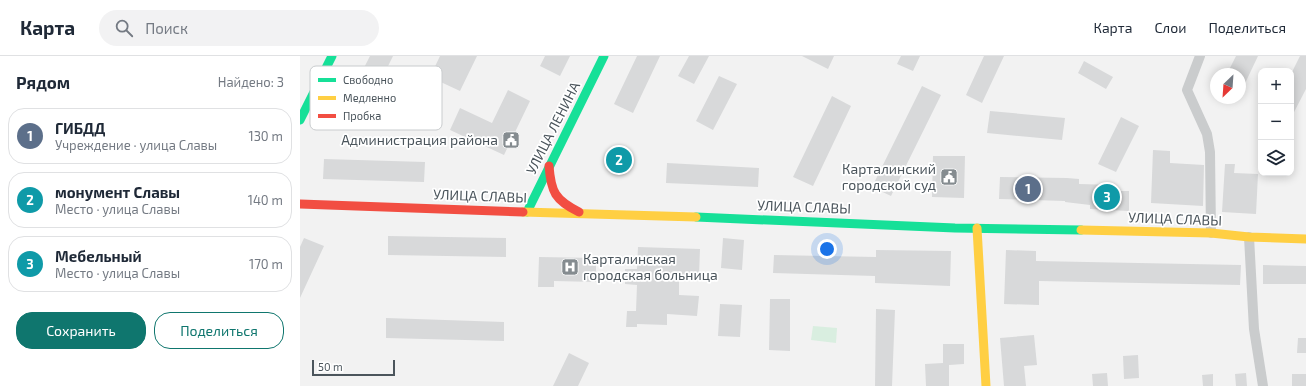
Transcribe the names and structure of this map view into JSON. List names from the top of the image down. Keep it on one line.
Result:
{"streets":{"main road":["УЛИЦА ЛЕНИНА","УЛИЦА СЛАВЫ"]},"crossings":[["УЛИЦА ЛЕНИНА","УЛИЦА СЛАВЫ"]],"places":{"public building":["Администрация района","Карталинский городской суд"],"hospital":["Карталинская городская больница"]},"legend":["Свободно","Медленно","Пробка"],"scale_bar":"50 m","north":"bottom left","page":{"header":"Карта","search":"Поиск","nav":["Карта","Слои","Поделиться"],"heading":["Рядом","Найдено: 3"],"map_buttons":["+","−"],"list":[{"mark":"1","name":"ГИБДД","note":"Учреждение · улица Славы","value":"130 m"},{"mark":"2","name":"монумент Славы","note":"Место · улица Славы","value":"140 m"},{"mark":"3","name":"Мебельный","note":"Место · улица Славы","value":"170 m"}],"pins":["2","1","3"],"buttons":["Сохранить","Поделиться"],"scale":"50 m"}}
